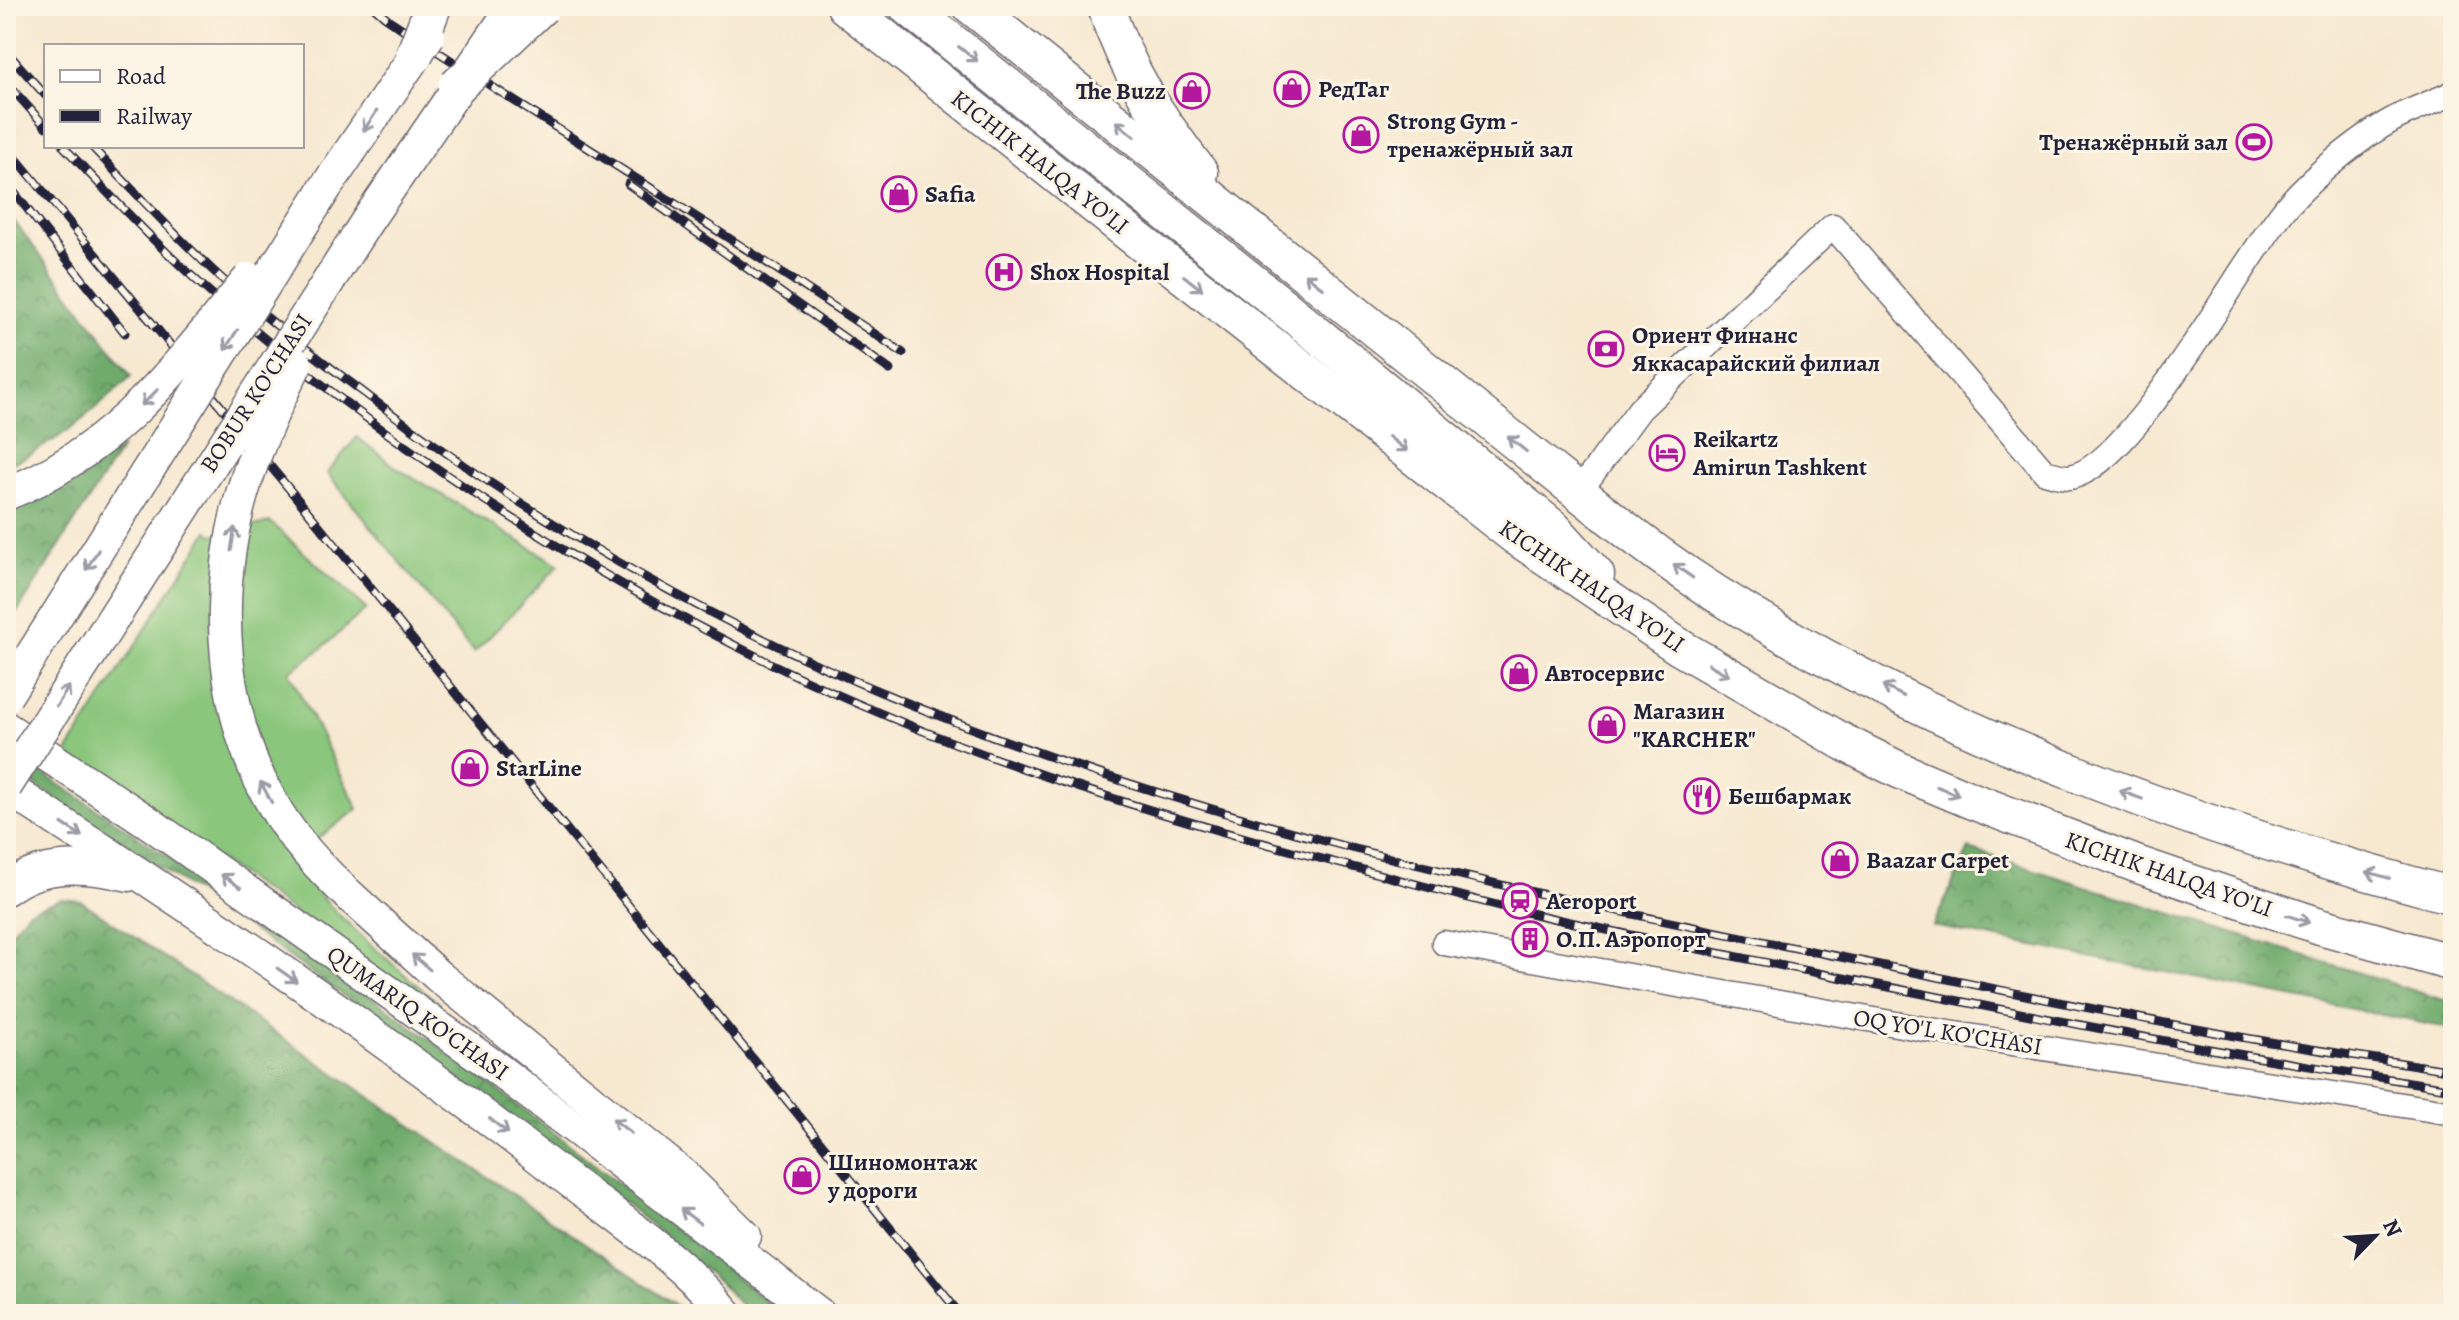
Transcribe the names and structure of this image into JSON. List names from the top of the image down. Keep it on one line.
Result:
{"streets":{"highway":["KICHIK HALQA YO'LI"],"main road":["BOBUR KO'CHASI","QUMARIQ KO'CHASI"],"street":["OQ YO'L KO'CHASI"]},"crossings":[["BOBUR KO'CHASI","QUMARIQ KO'CHASI"]],"places":{"shop":["РедТаг","The Buzz","Strong Gym - тренажёрный зал","Safia","Автосервис","Магазин \"KARCHER\"","StarLine","Baazar Carpet","Шиномонтаж у дороги"],"sports":["Тренажёрный зал"],"hospital":["Shox Hospital"],"bank":["Ориент Финанс Яккасарайский филиал"],"hotel":["Reikartz Amirun Tashkent"],"restaurant":["Бешбармак"],"station":["Aeroport"],"building":["О.П. Аэропорт"]},"legend":["Road","Railway"],"north":"top right"}
